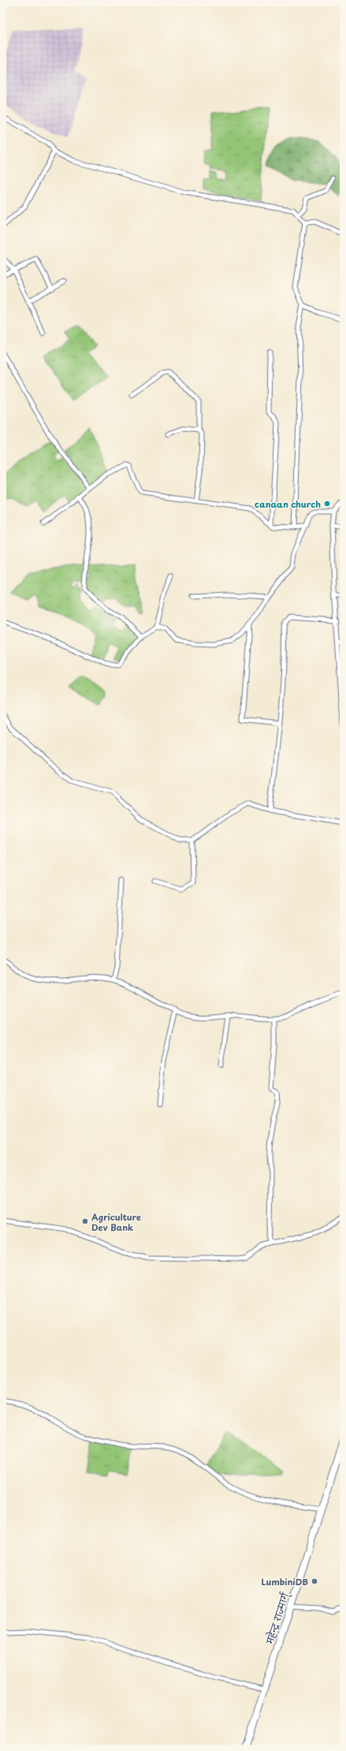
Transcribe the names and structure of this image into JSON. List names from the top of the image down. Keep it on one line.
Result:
{"streets":{"highway":["महेन्द्र राज्मार्ग्"]},"places":["canaan church","Agriculture Dev Bank","LumbiniDB"]}
